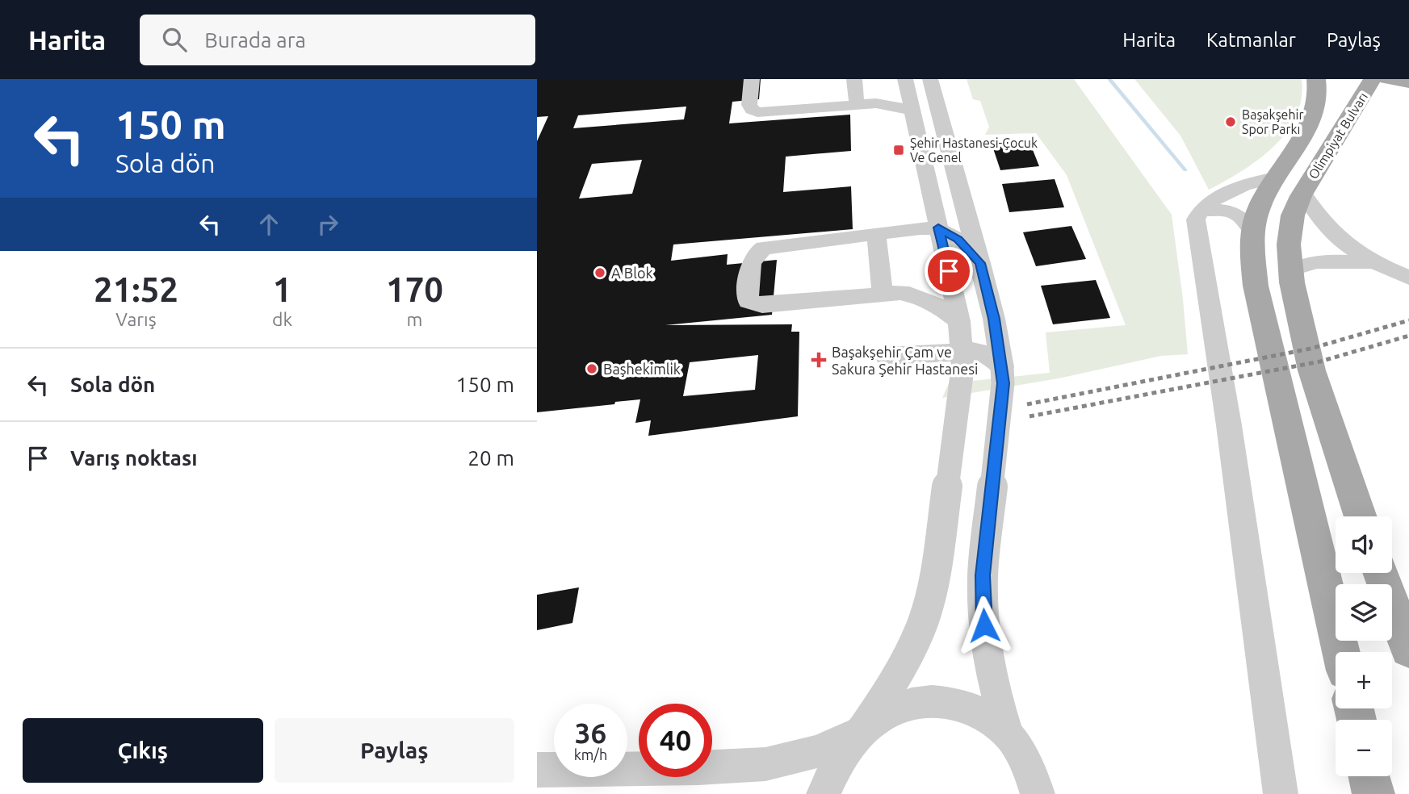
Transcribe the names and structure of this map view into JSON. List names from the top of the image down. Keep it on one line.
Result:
{"streets":{"main road":["Olimpiyat Bulvarı"]},"places":{"other":["Başakşehir Spor Parkı","A Blok","Başhekimlik"],"transit":["Şehir Hastanesi-Çocuk Ve Genel"],"health":["Başakşehir Çam ve Sakura Şehir Hastanesi"]},"page":{"header":"Harita","search":"Burada ara","nav":["Harita","Katmanlar","Paylaş"],"turn":["150 m","Sola dön"],"eta":["21:52","Varış","1","dk","170","m"],"list":[{"name":"Sola dön","value":"150 m"},{"name":"Varış noktası","value":"20 m"}],"map_buttons":["+","−"],"speed":"36 km/h","limit":"40","buttons":["Çıkış","Paylaş"]}}
